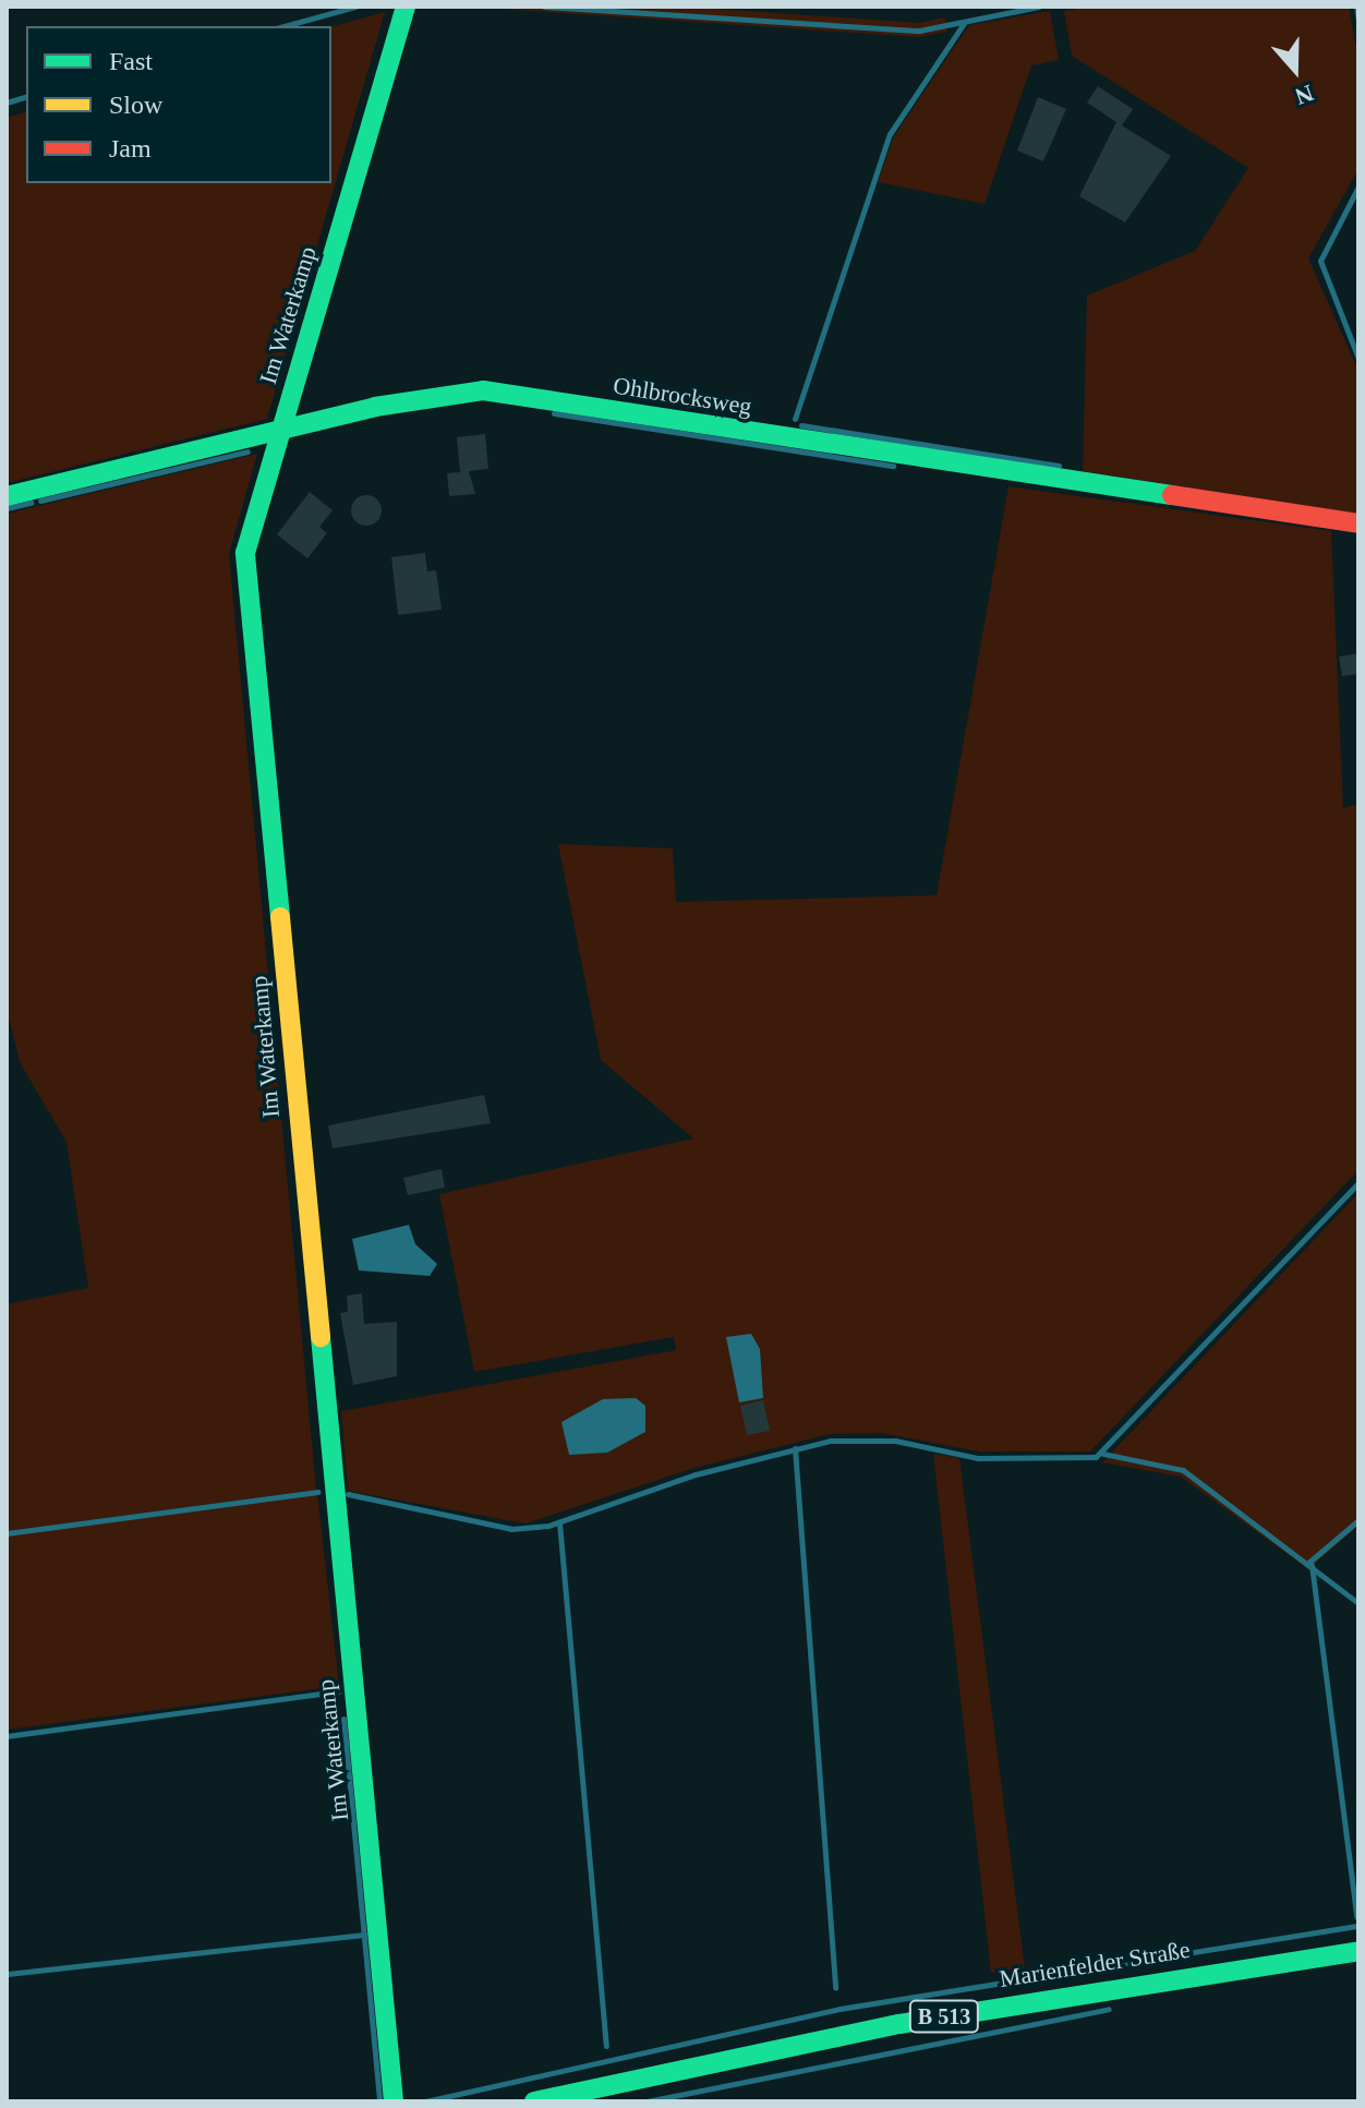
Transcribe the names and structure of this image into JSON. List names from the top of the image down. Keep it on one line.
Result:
{"streets":{"street":["Im Waterkamp","Ohlbrocksweg","Marienfelder Straße","B 513"]},"crossings":[["Im Waterkamp","Ohlbrocksweg"]],"legend":["Fast","Slow","Jam"],"north":"bottom"}
